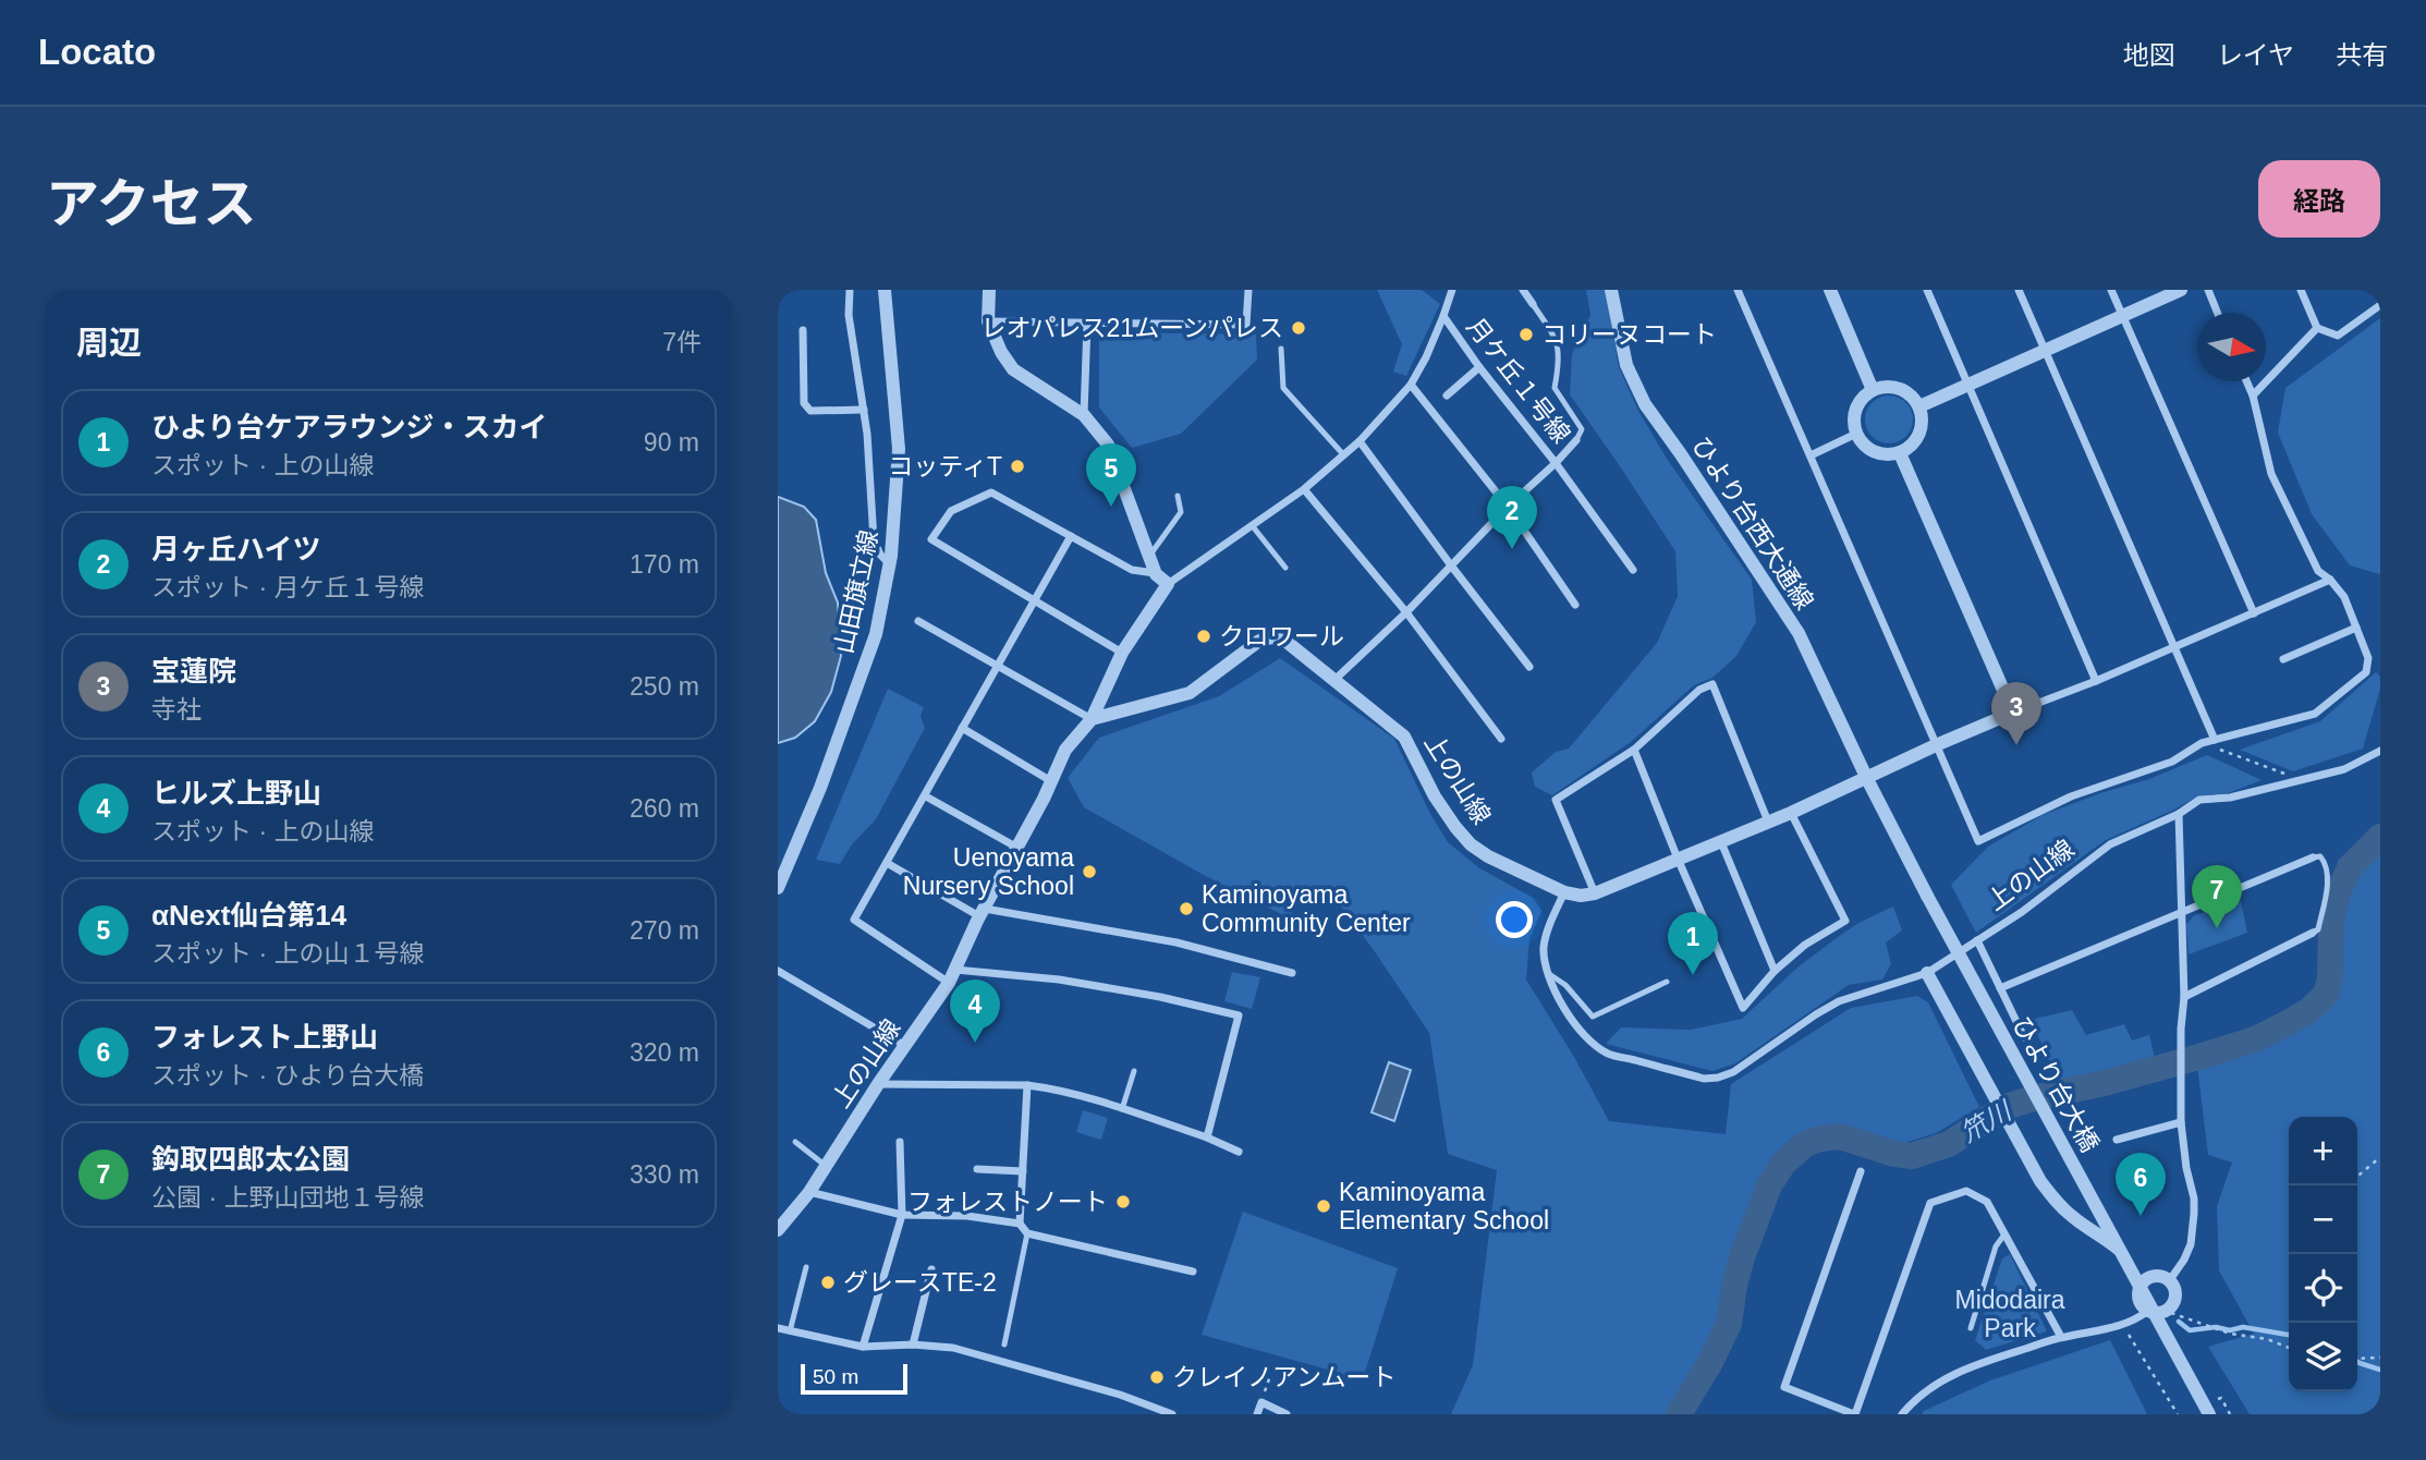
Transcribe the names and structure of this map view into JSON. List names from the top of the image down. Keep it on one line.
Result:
{"streets":{"street":["月ケ丘１号線","ひより台西大通線","山田旗立線","上の山線","ひより台大橋"]},"crossings":[["月ケ丘１号線","上の山線"],["ひより台西大通線","ひより台大橋"]],"water":["笊川"],"parks":["Midodaira Park"],"places":["レオパレス21ムーンパレス","コリーヌコート","コッティT","クロワール","Uenoyama Nursery School","Kaminoyama Community Center","フォレストノート","Kaminoyama Elementary School","グレースTE-2","クレイノアンムート"],"scale_bar":"50 m","north":"right","page":{"header":"Locato","nav":["地図","レイヤ","共有"],"title":"アクセス","buttons":"経路","heading":["周辺","7件"],"list":[{"mark":"1","name":"ひより台ケアラウンジ・スカイ","note":"スポット · 上の山線","value":"90 m"},{"mark":"2","name":"月ヶ丘ハイツ","note":"スポット · 月ケ丘１号線","value":"170 m"},{"mark":"3","name":"宝蓮院","note":"寺社","value":"250 m"},{"mark":"4","name":"ヒルズ上野山","note":"スポット · 上の山線","value":"260 m"},{"mark":"5","name":"αNext仙台第14","note":"スポット · 上の山１号線","value":"270 m"},{"mark":"6","name":"フォレスト上野山","note":"スポット · ひより台大橋","value":"320 m"},{"mark":"7","name":"鈎取四郎太公園","note":"公園 · 上野山団地１号線","value":"330 m"}],"pins":["5","2","3","7","1","4","6"],"map_buttons":["+","−"],"scale":"50 m"}}
